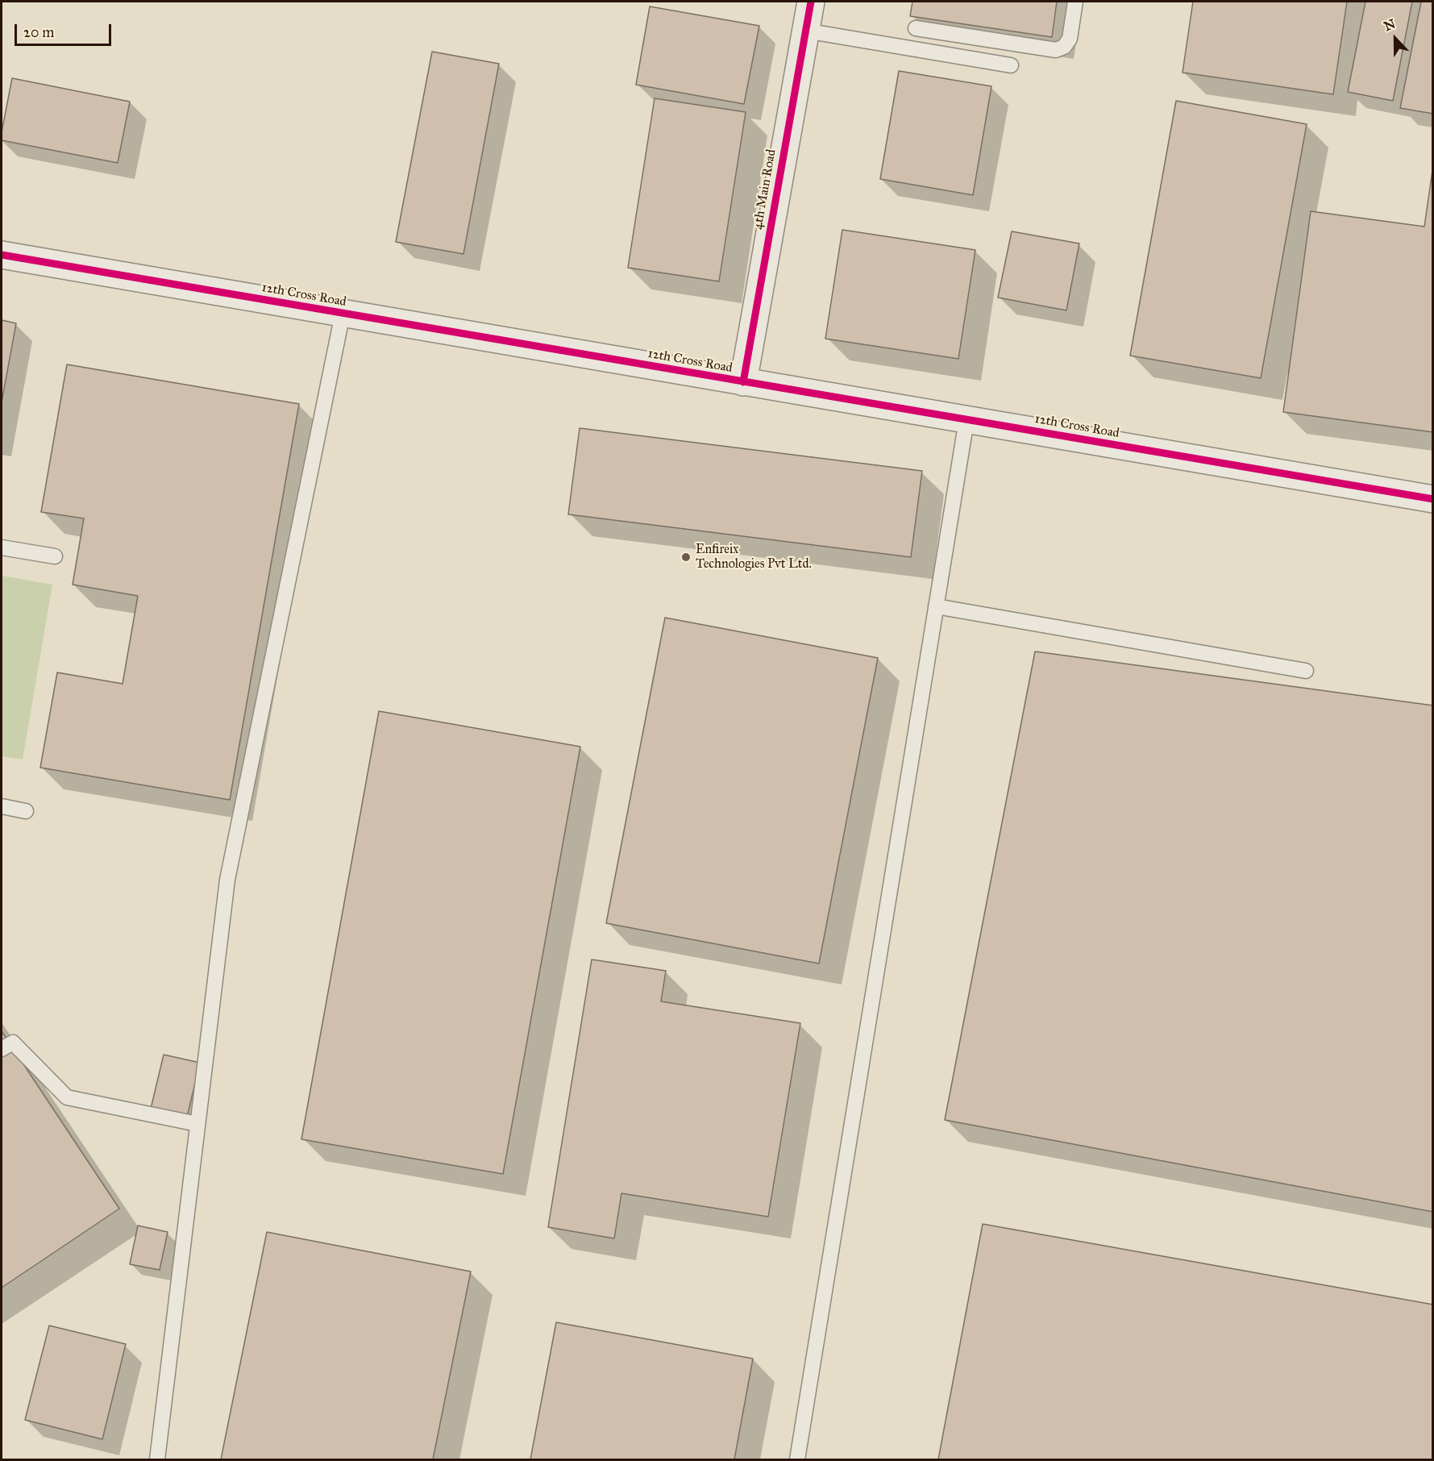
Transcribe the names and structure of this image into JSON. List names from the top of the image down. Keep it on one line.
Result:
{"streets":{"street":["4th Main Road","12th Cross Road"]},"crossings":[["4th Main Road","12th Cross Road"]],"places":["Enfireix Technologies Pvt Ltd."],"scale_bar":"20 m","north":"top"}
